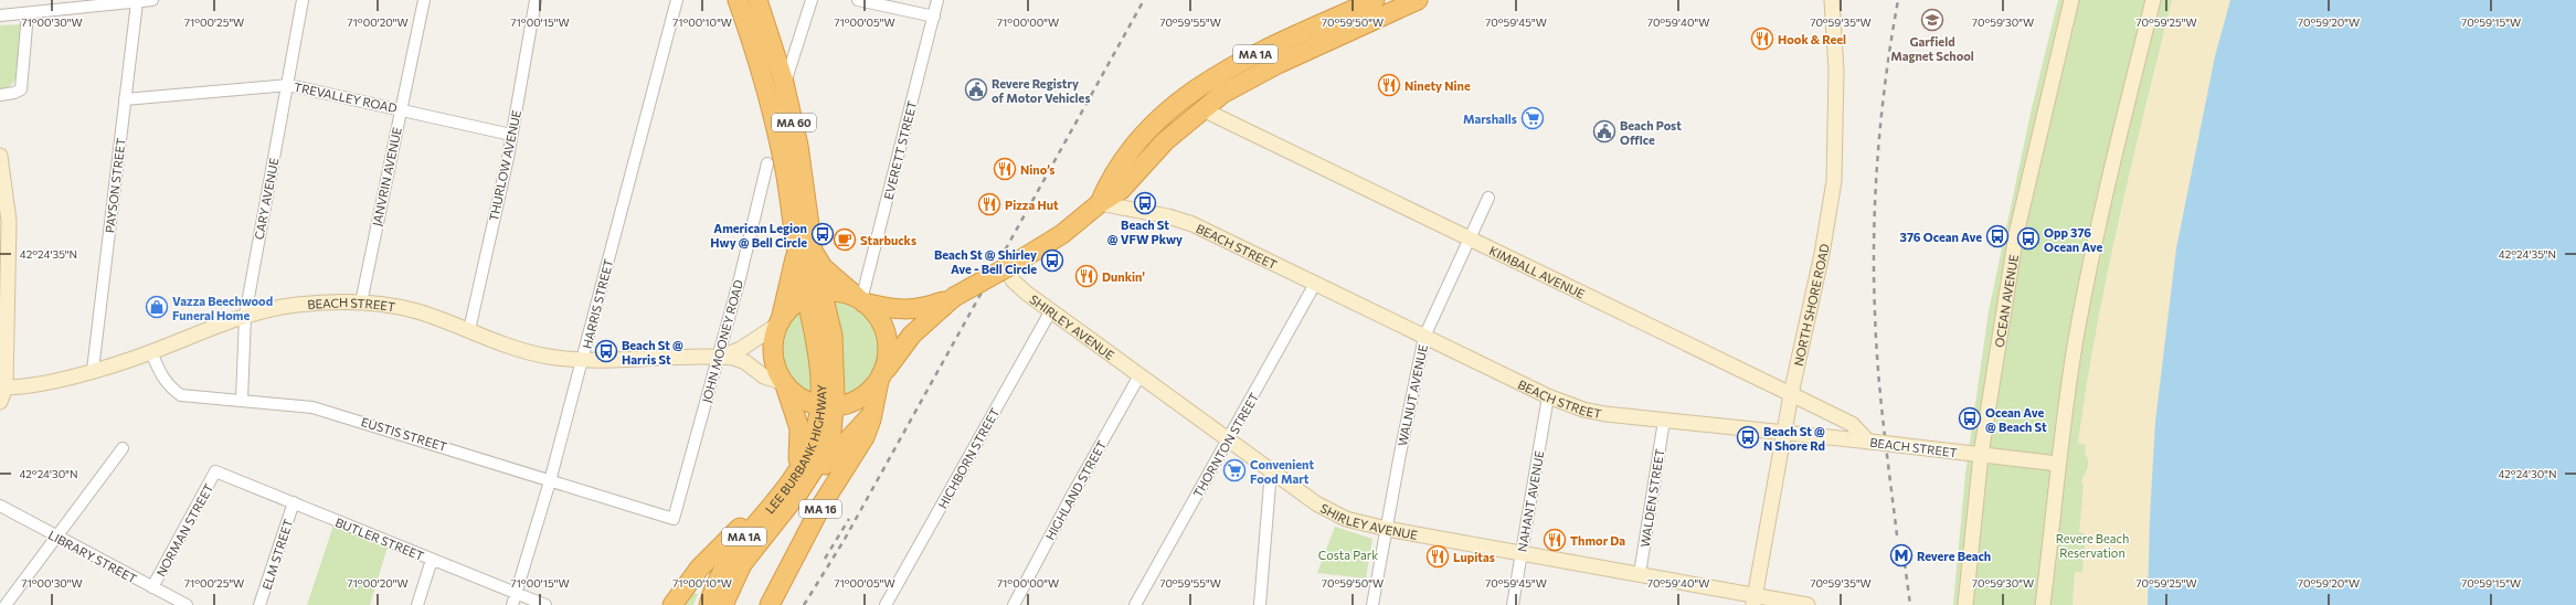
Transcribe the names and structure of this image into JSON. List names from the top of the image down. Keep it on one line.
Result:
{"streets":{"highway":["MA 1A","MA 60","LEE BURBANK HIGHWAY","MA 16"],"main road":["BEACH STREET","KIMBALL AVENUE","OCEAN AVENUE","NORTH SHORE ROAD","SHIRLEY AVENUE"],"street":["TREVALLEY ROAD","EVERETT STREET","THURLOW AVENUE","JANVRIN AVENUE","PAYSON STREET","CARY AVENUE","HARRIS STREET","JOHN MOONEY ROAD","WALNUT AVENUE","EUSTIS STREET","THORNTON STREET","HICHBORN STREET","HIGHLAND STREET","WALDEN STREET","NAHANT AVENUE","NORMAN STREET","BUTLER STREET","ELM STREET","LIBRARY STREET"]},"crossings":[["MA 1A","MA 60"],["MA 1A","EVERETT STREET"],["MA 1A","BEACH STREET"],["MA 1A","KIMBALL AVENUE"],["MA 1A","SHIRLEY AVENUE"],["MA 1A","LEE BURBANK HIGHWAY"],["MA 1A","MA 16"],["TREVALLEY ROAD","THURLOW AVENUE"],["TREVALLEY ROAD","JANVRIN AVENUE"],["TREVALLEY ROAD","PAYSON STREET"],["TREVALLEY ROAD","CARY AVENUE"],["MA 60","LEE BURBANK HIGHWAY"],["THURLOW AVENUE","BEACH STREET"],["JANVRIN AVENUE","BEACH STREET"],["PAYSON STREET","BEACH STREET"],["CARY AVENUE","BEACH STREET"],["CARY AVENUE","EUSTIS STREET"],["BEACH STREET","KIMBALL AVENUE"],["BEACH STREET","OCEAN AVENUE"],["BEACH STREET","HARRIS STREET"],["BEACH STREET","NORTH SHORE ROAD"],["BEACH STREET","JOHN MOONEY ROAD"],["BEACH STREET","WALNUT AVENUE"],["BEACH STREET","EUSTIS STREET"],["BEACH STREET","THORNTON STREET"],["BEACH STREET","WALDEN STREET"],["BEACH STREET","NAHANT AVENUE"],["KIMBALL AVENUE","NORTH SHORE ROAD"],["KIMBALL AVENUE","WALNUT AVENUE"],["HARRIS STREET","EUSTIS STREET"],["HARRIS STREET","BUTLER STREET"],["NORTH SHORE ROAD","SHIRLEY AVENUE"],["SHIRLEY AVENUE","WALNUT AVENUE"],["SHIRLEY AVENUE","THORNTON STREET"],["SHIRLEY AVENUE","HICHBORN STREET"],["SHIRLEY AVENUE","HIGHLAND STREET"],["SHIRLEY AVENUE","WALDEN STREET"],["SHIRLEY AVENUE","NAHANT AVENUE"],["JOHN MOONEY ROAD","EUSTIS STREET"],["NORMAN STREET","BUTLER STREET"],["NORMAN STREET","LIBRARY STREET"],["BUTLER STREET","ELM STREET"]],"parks":["Revere Beach Reservation","Costa Park"],"places":{"school or university":["Garfield Magnet School"],"restaurant":["Hook & Reel","Ninety Nine","Nino’s","Pizza Hut","Dunkin'","Thmor Da","Lupitas"],"public building":["Revere Registry of Motor Vehicles","Beach Post Office"],"supermarket":["Marshalls","Convenient Food Mart"],"bus stop":["Beach St @ VFW Pkwy","American Legion Hwy @ Bell Circle","376 Ocean Ave","Opp 376 Ocean Ave","Beach St @ Shirley Ave - Bell Circle","Beach St @ Harris St","Ocean Ave @ Beach St","Beach St @ N Shore Rd"],"cafe":["Starbucks"],"shop":["Vazza Beechwood Funeral Home"],"metro station":["Revere Beach"]},"coordinates":["71°00'30\"W","71°00'25\"W","71°00'20\"W","71°00'15\"W","71°00'10\"W","71°00'05\"W","71°00'00\"W","70°59'55\"W","70°59'50\"W","70°59'45\"W","70°59'40\"W","70°59'35\"W","70°59'30\"W","70°59'25\"W","70°59'20\"W","70°59'15\"W","42°24'35\"N","42°24'30\"N"]}
